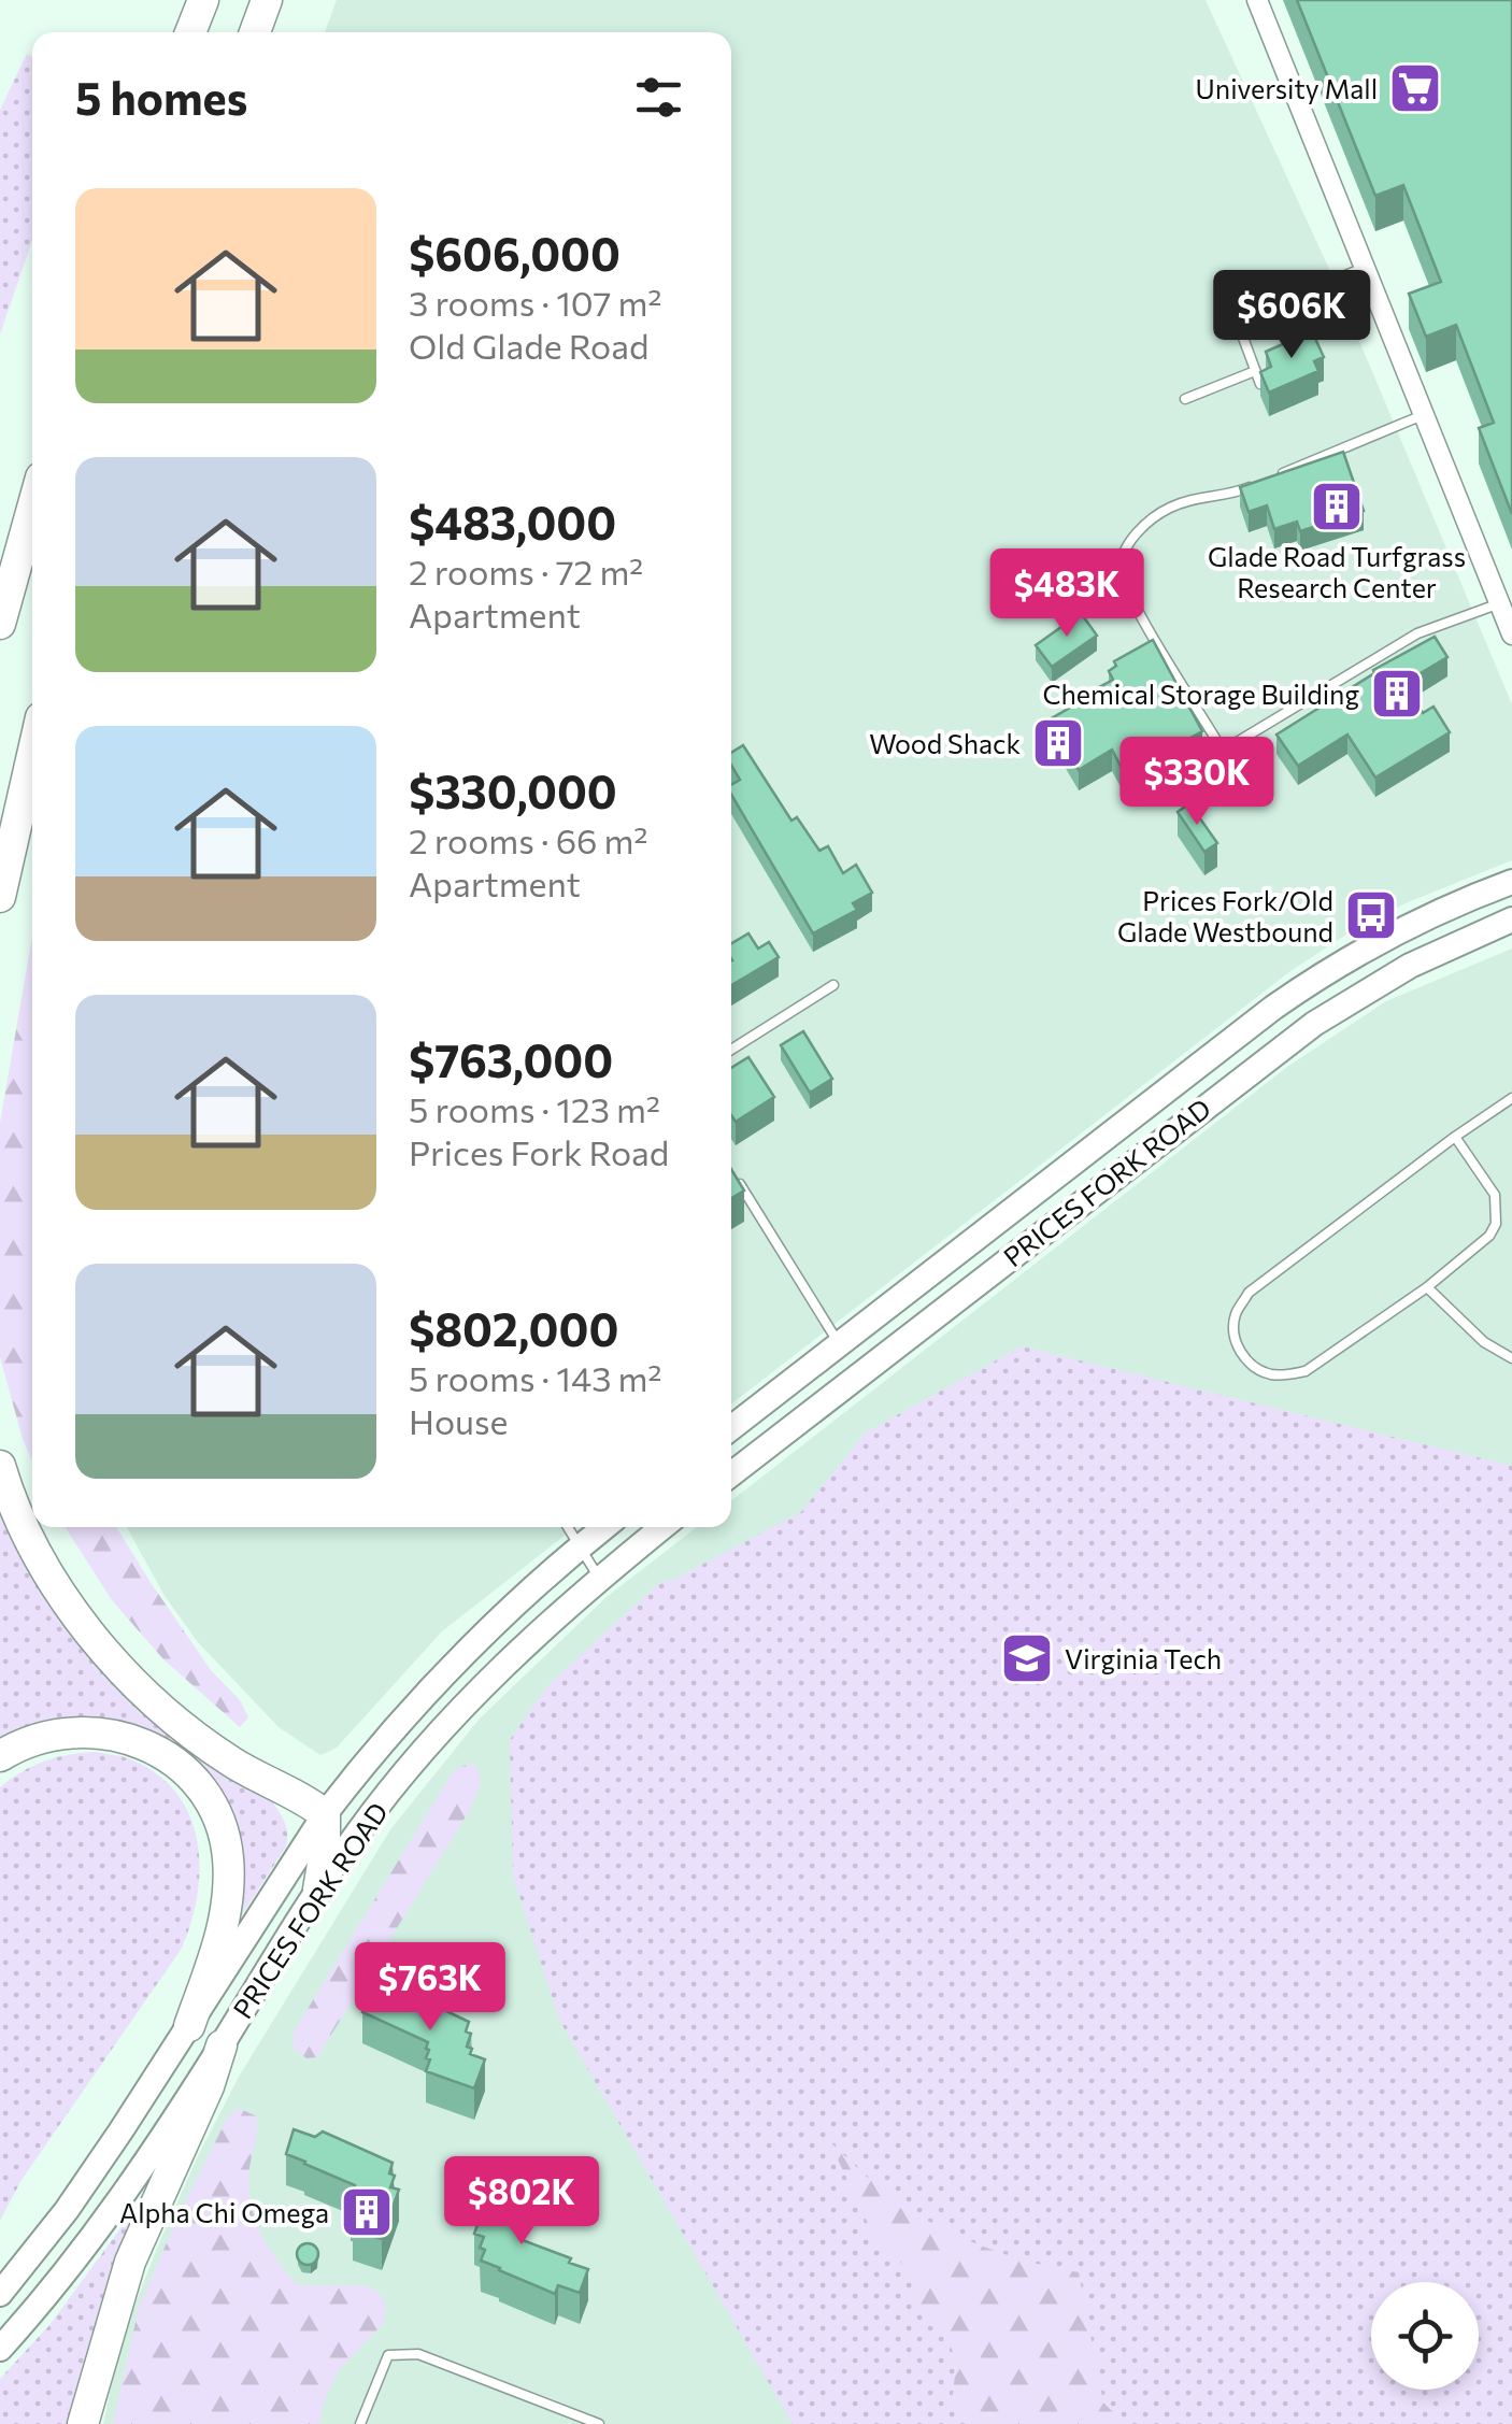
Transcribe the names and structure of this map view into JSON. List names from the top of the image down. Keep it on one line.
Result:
{"streets":{"main road":["PRICES FORK ROAD"]},"places":{"supermarket":["University Mall"],"building":["Glade Road Turfgrass Research Center","Chemical Storage Building","Wood Shack","Alpha Chi Omega"],"bus stop":["Prices Fork/Old Glade Westbound"],"school or university":["Virginia Tech"]},"page":{"heading":"5 homes","list":[{"name":"$606,000","note":"3 rooms · 107 m² · Old Glade Road"},{"name":"$483,000","note":"2 rooms · 72 m² · Apartment"},{"name":"$330,000","note":"2 rooms · 66 m² · Apartment"},{"name":"$763,000","note":"5 rooms · 123 m² · Prices Fork Road"},{"name":"$802,000","note":"5 rooms · 143 m² · House"}],"price":["$606K","$483K","$330K","$763K","$802K"]}}
